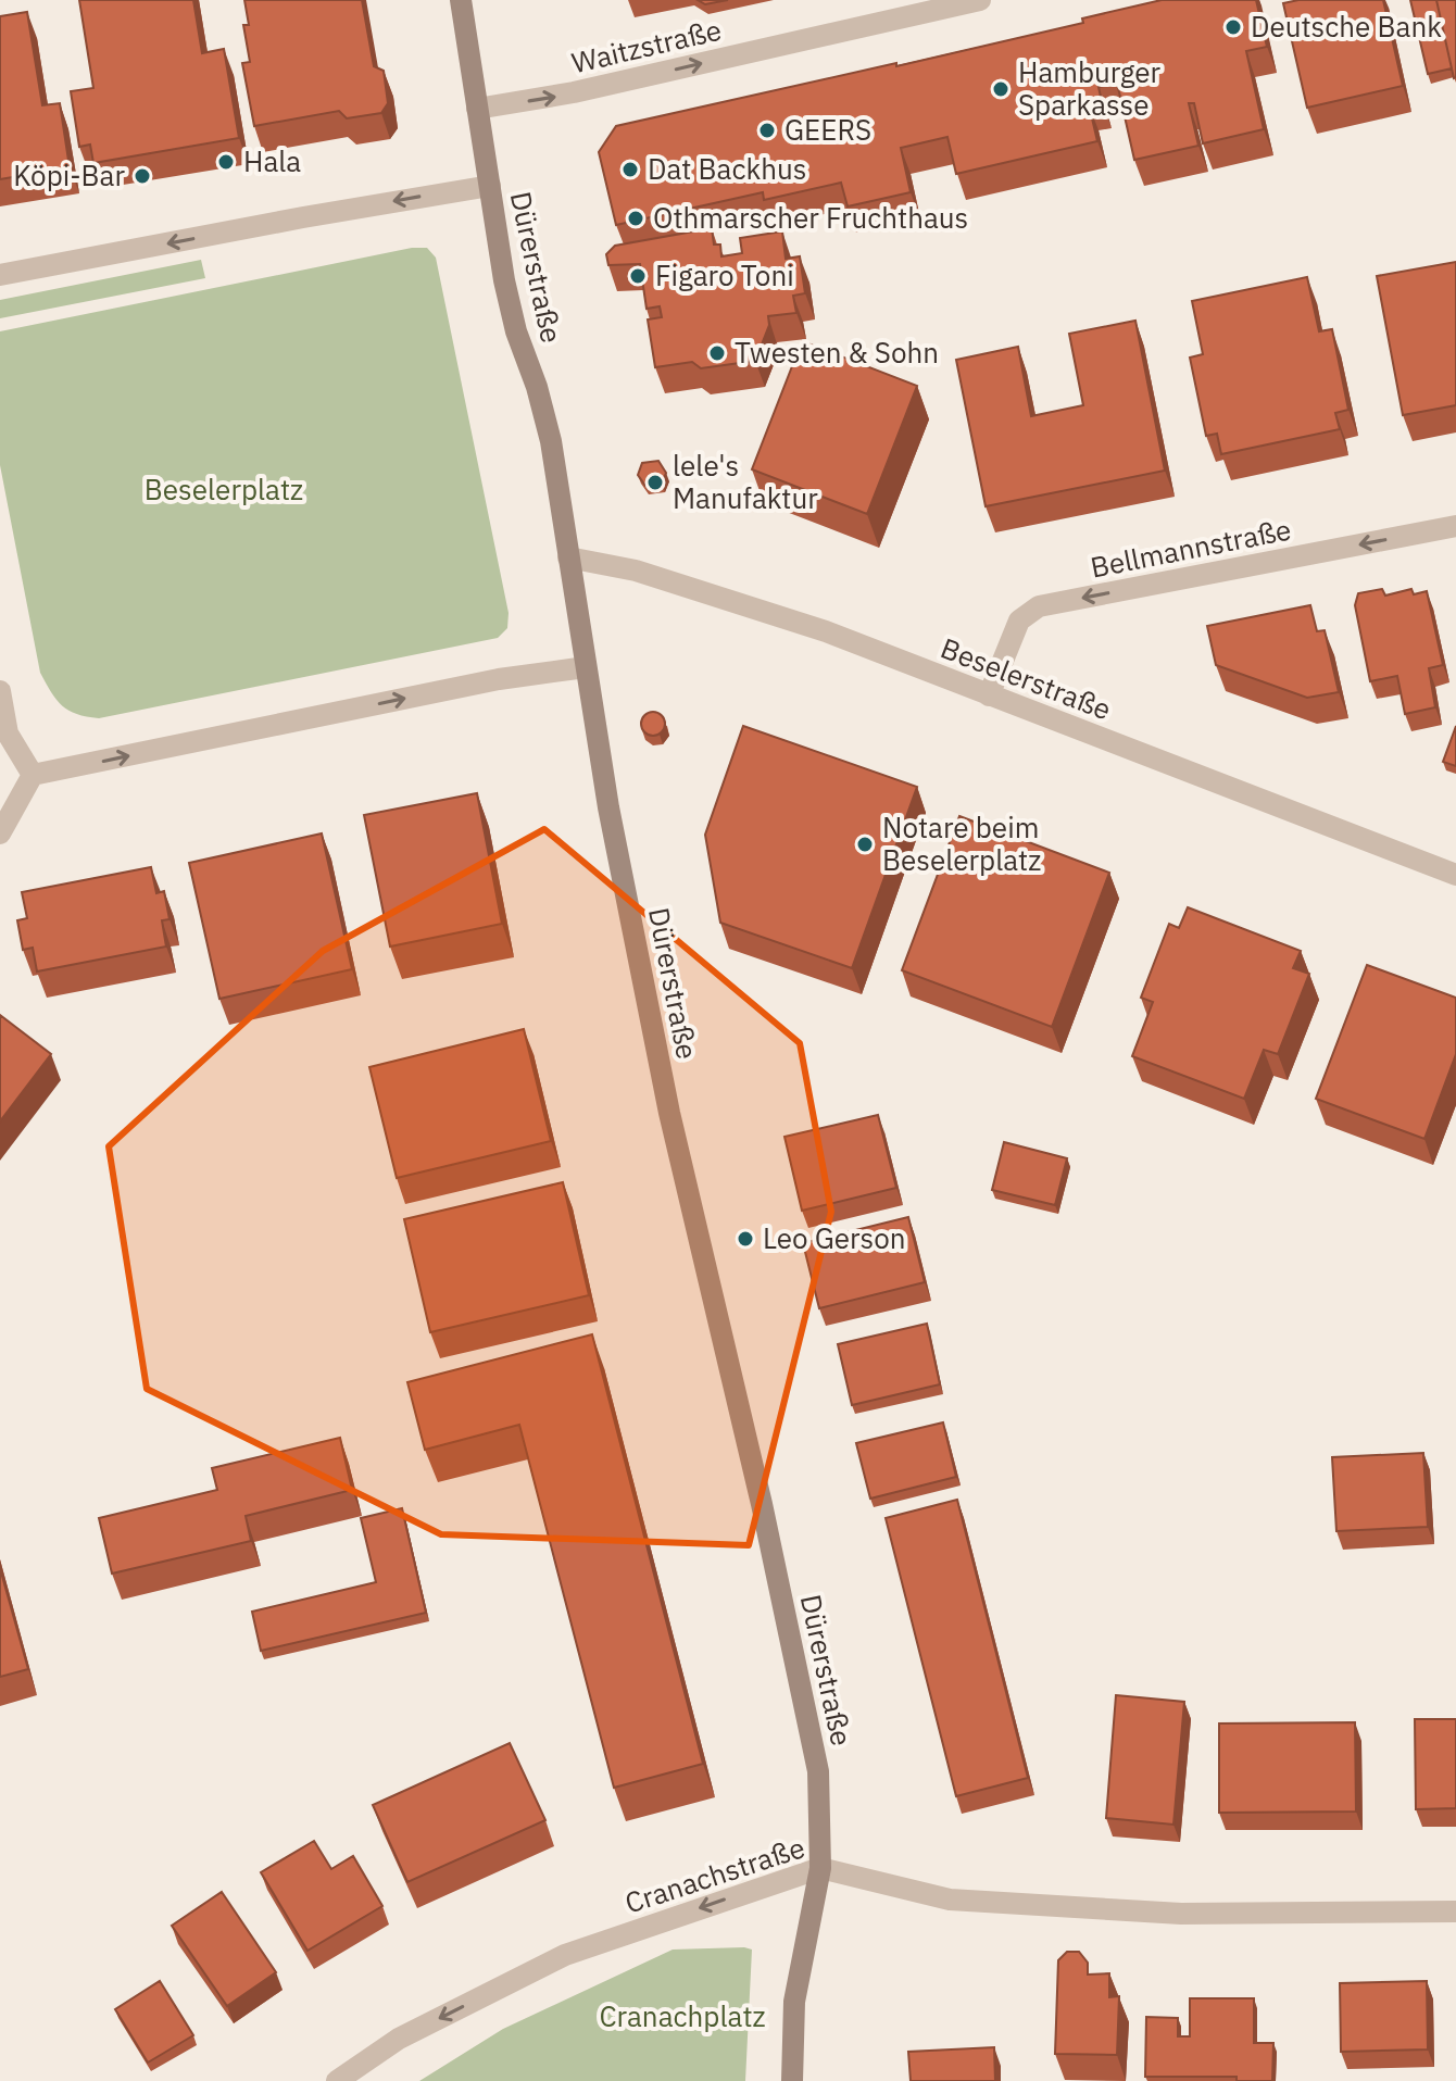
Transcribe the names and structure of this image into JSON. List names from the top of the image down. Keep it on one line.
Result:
{"streets":{"main road":["Dürerstraße"],"street":["Waitzstraße","Bellmannstraße","Beselerstraße","Cranachstraße"]},"crossings":[["Waitzstraße","Dürerstraße"],["Dürerstraße","Beselerstraße"],["Dürerstraße","Cranachstraße"],["Bellmannstraße","Beselerstraße"]],"one_way":["Waitzstraße","Bellmannstraße","Cranachstraße"],"parks":["Beselerplatz","Cranachplatz"],"places":["Deutsche Bank","Hamburger Sparkasse","GEERS","Hala","Dat Backhus","Köpi-Bar","Othmarscher Fruchthaus","Figaro Toni","Twesten & Sohn","lele's Manufaktur","Notare beim Beselerplatz","Leo Gerson"]}
